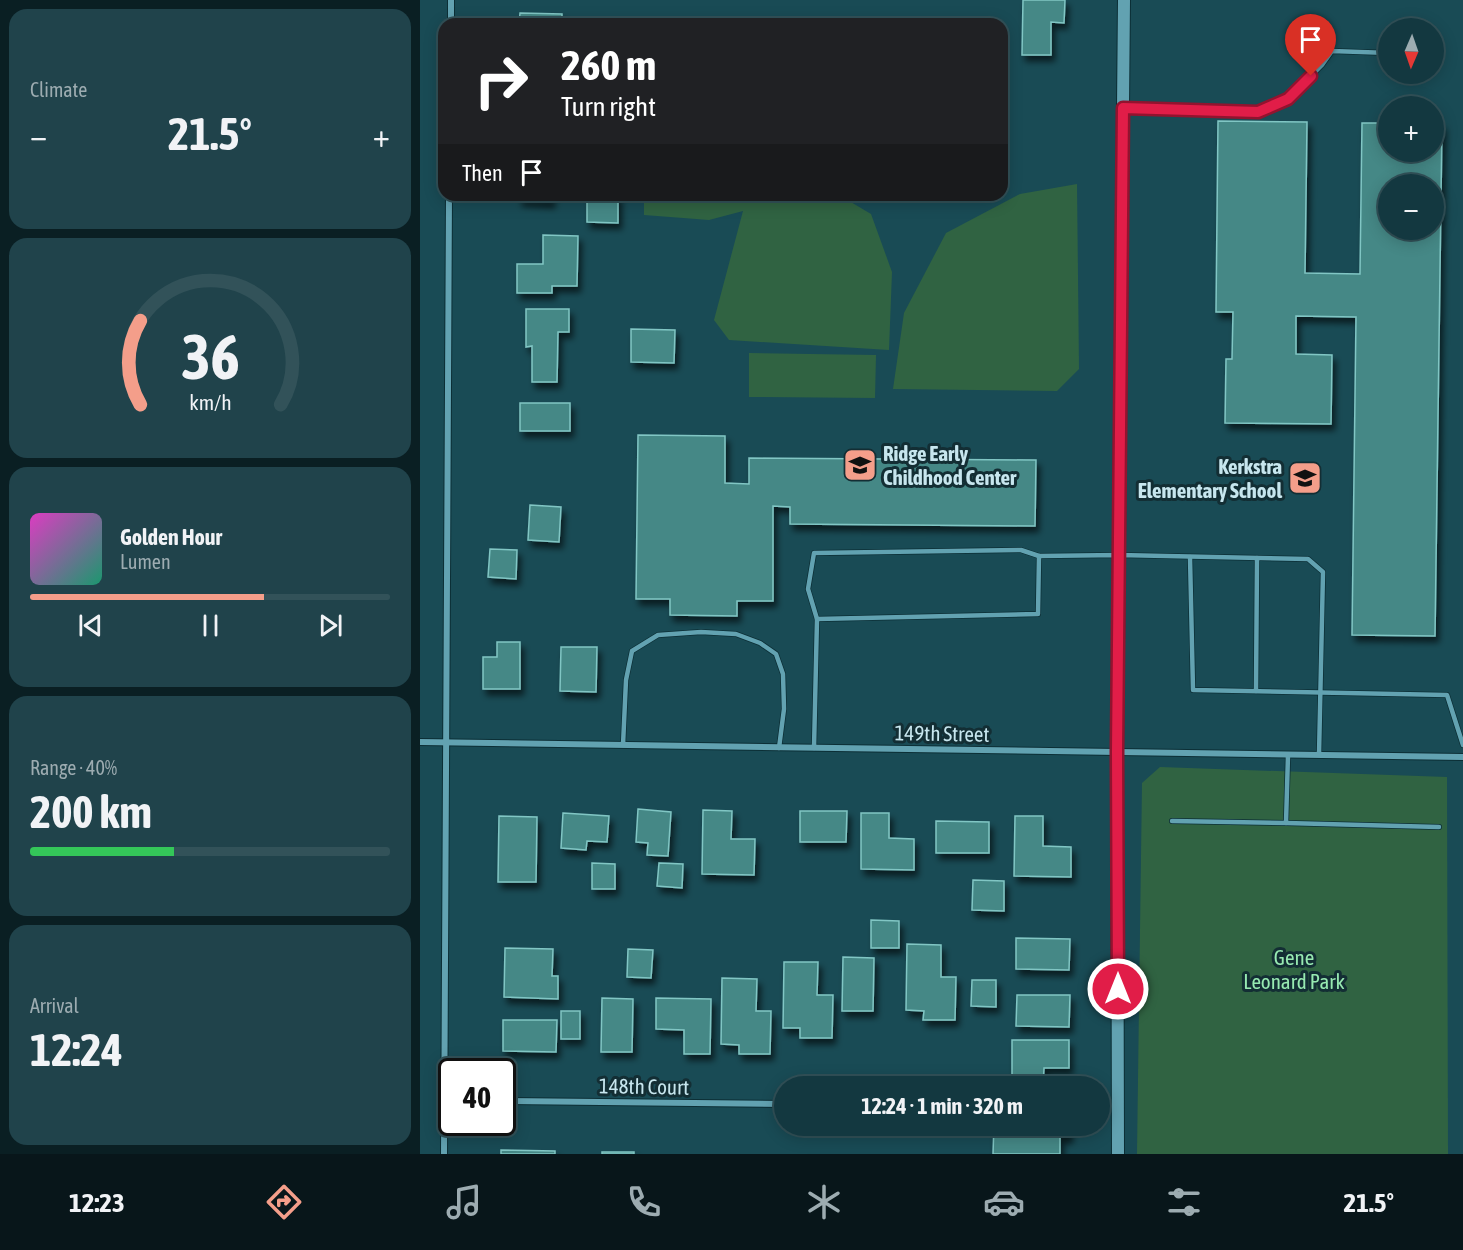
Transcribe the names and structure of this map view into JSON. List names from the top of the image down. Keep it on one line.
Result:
{"streets":{"street":["149th Street","148th Court"]},"parks":["Gene Leonard Park"],"places":{"school or university":["Ridge Early Childhood Center","Kerkstra Elementary School"]},"north":"bottom","page":{"tile":["Climate",["Range · 40%","200 km"],["Arrival","12:24"]],"map_buttons":["+","−"],"turn":["260 m","Turn right"],"heat":["−","21.5°","+"],"then":"Then","song":["Golden Hour","Lumen"],"limit":"40","trip":"12:24 · 1 min · 320 m","tabs":["12:23","21.5°"],"gauge":["36","km/h"]}}
